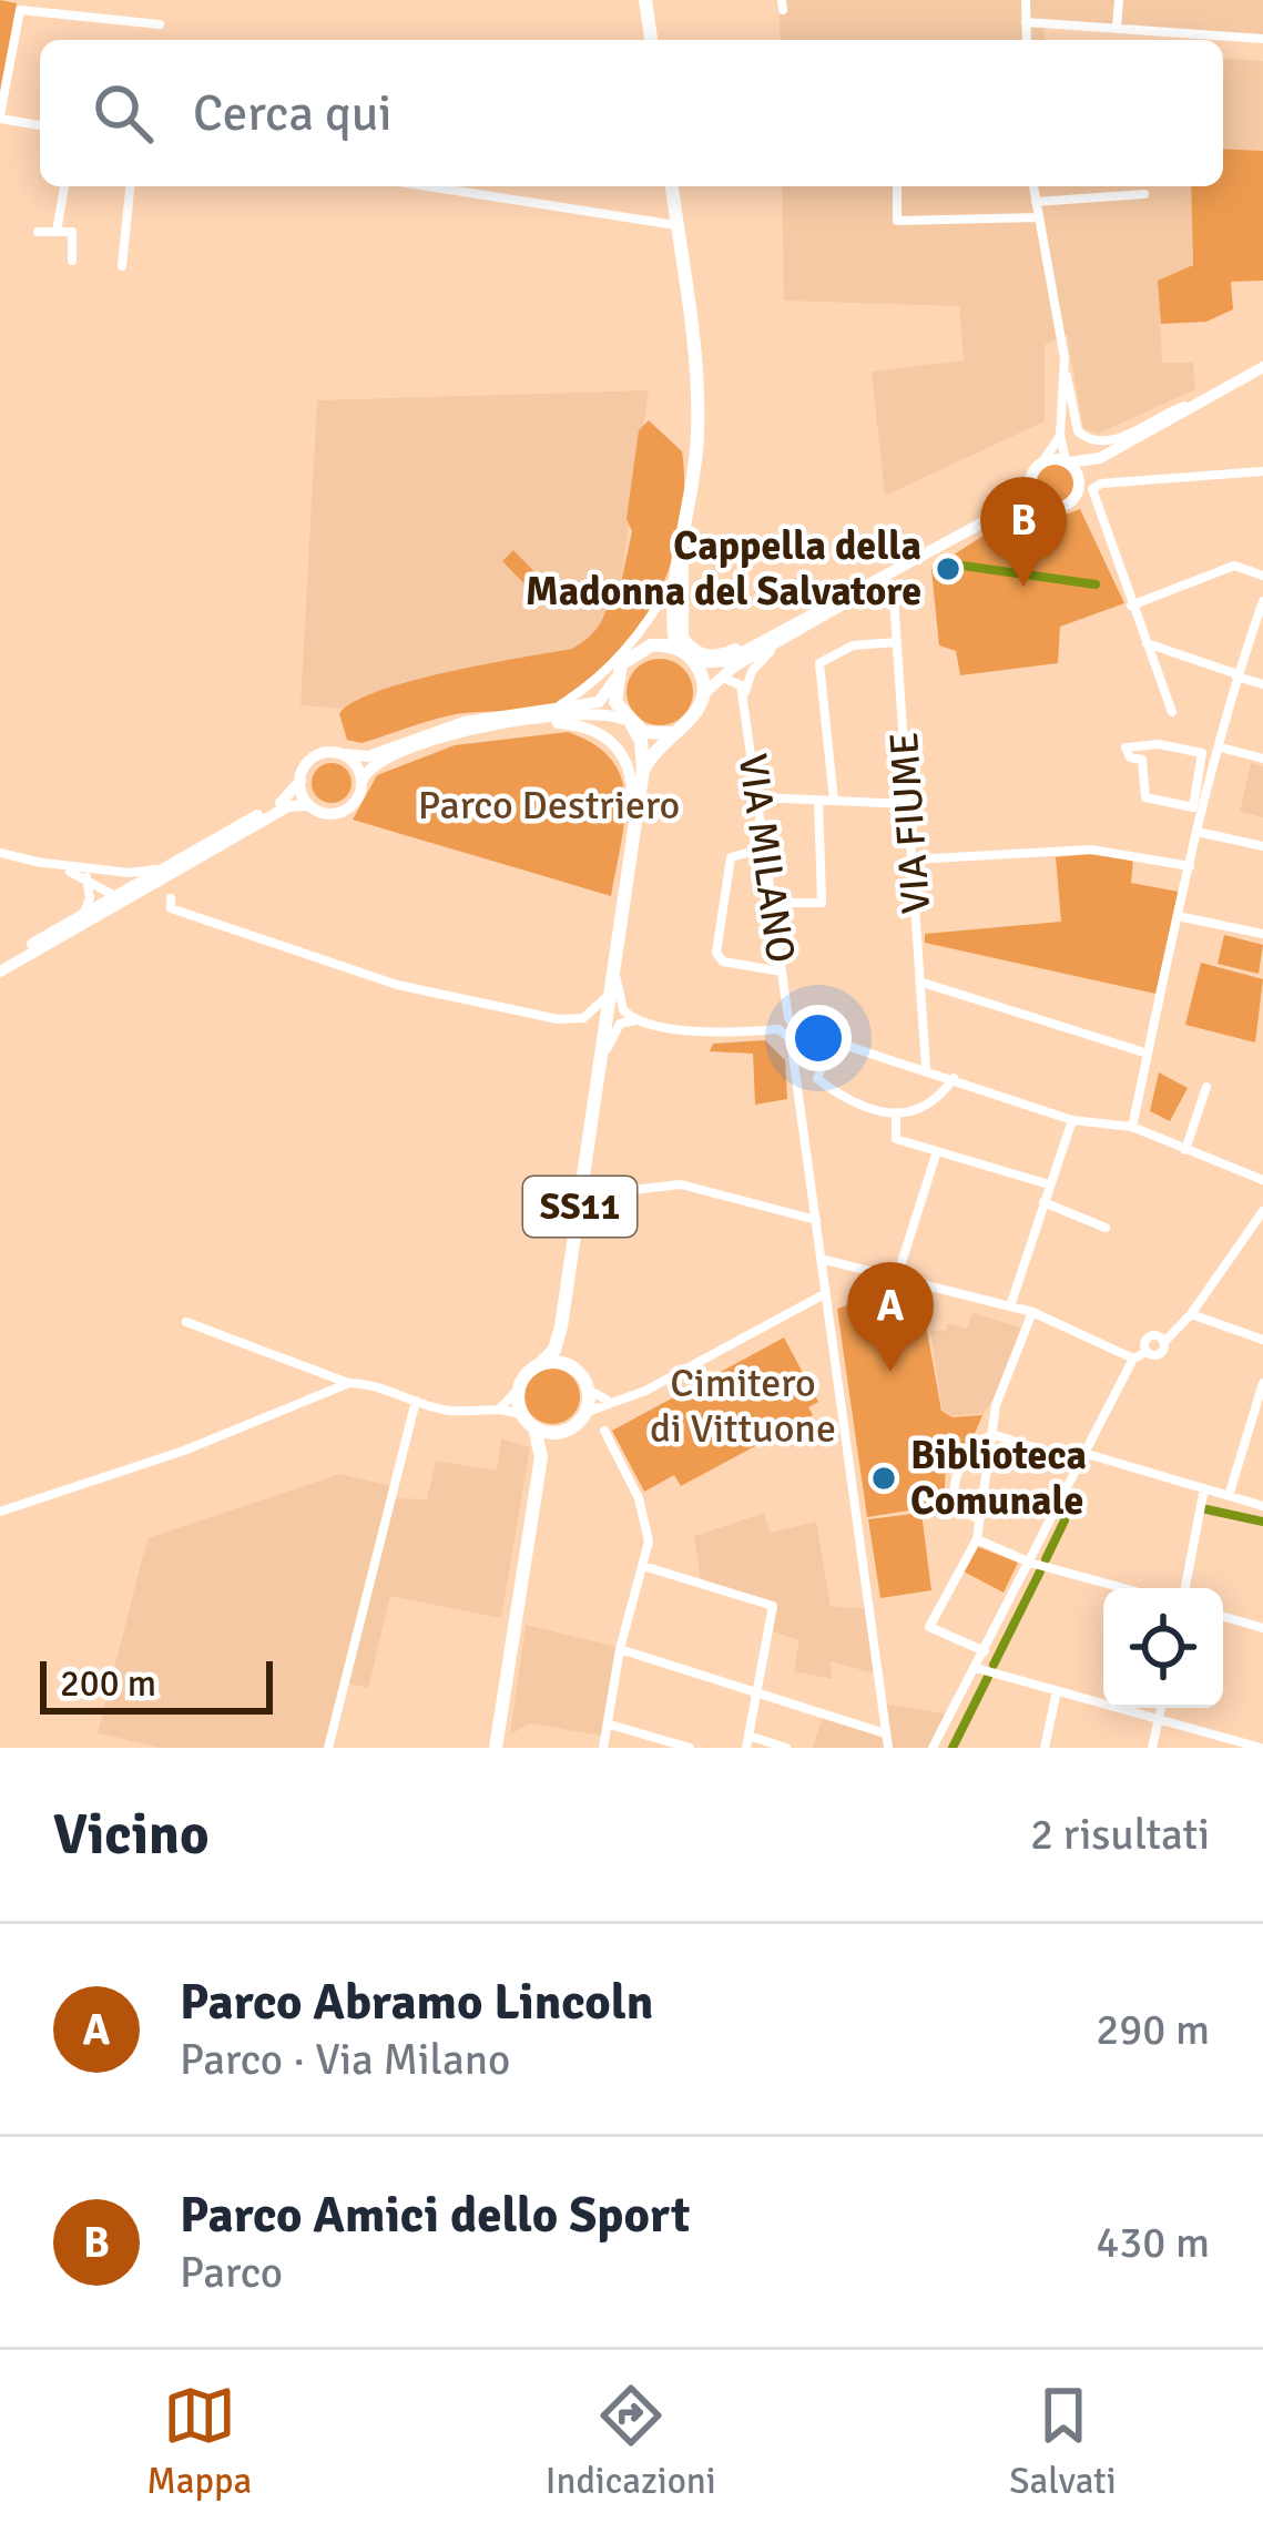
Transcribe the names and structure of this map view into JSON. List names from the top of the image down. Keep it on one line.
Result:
{"streets":{"main road":["SS11"],"street":["VIA FIUME","VIA MILANO"]},"parks":["Parco Destriero","Cimitero di Vittuone"],"places":["Cappella della Madonna del Salvatore","Biblioteca Comunale"],"scale_bar":"200 m","page":{"search":"Cerca qui","pins":["B","A"],"scale":"200 m","heading":["Vicino","2 risultati"],"list":[{"mark":"A","name":"Parco Abramo Lincoln","note":"Parco · Via Milano","value":"290 m"},{"mark":"B","name":"Parco Amici dello Sport","note":"Parco","value":"430 m"}],"nav":["Mappa","Indicazioni","Salvati"]}}
